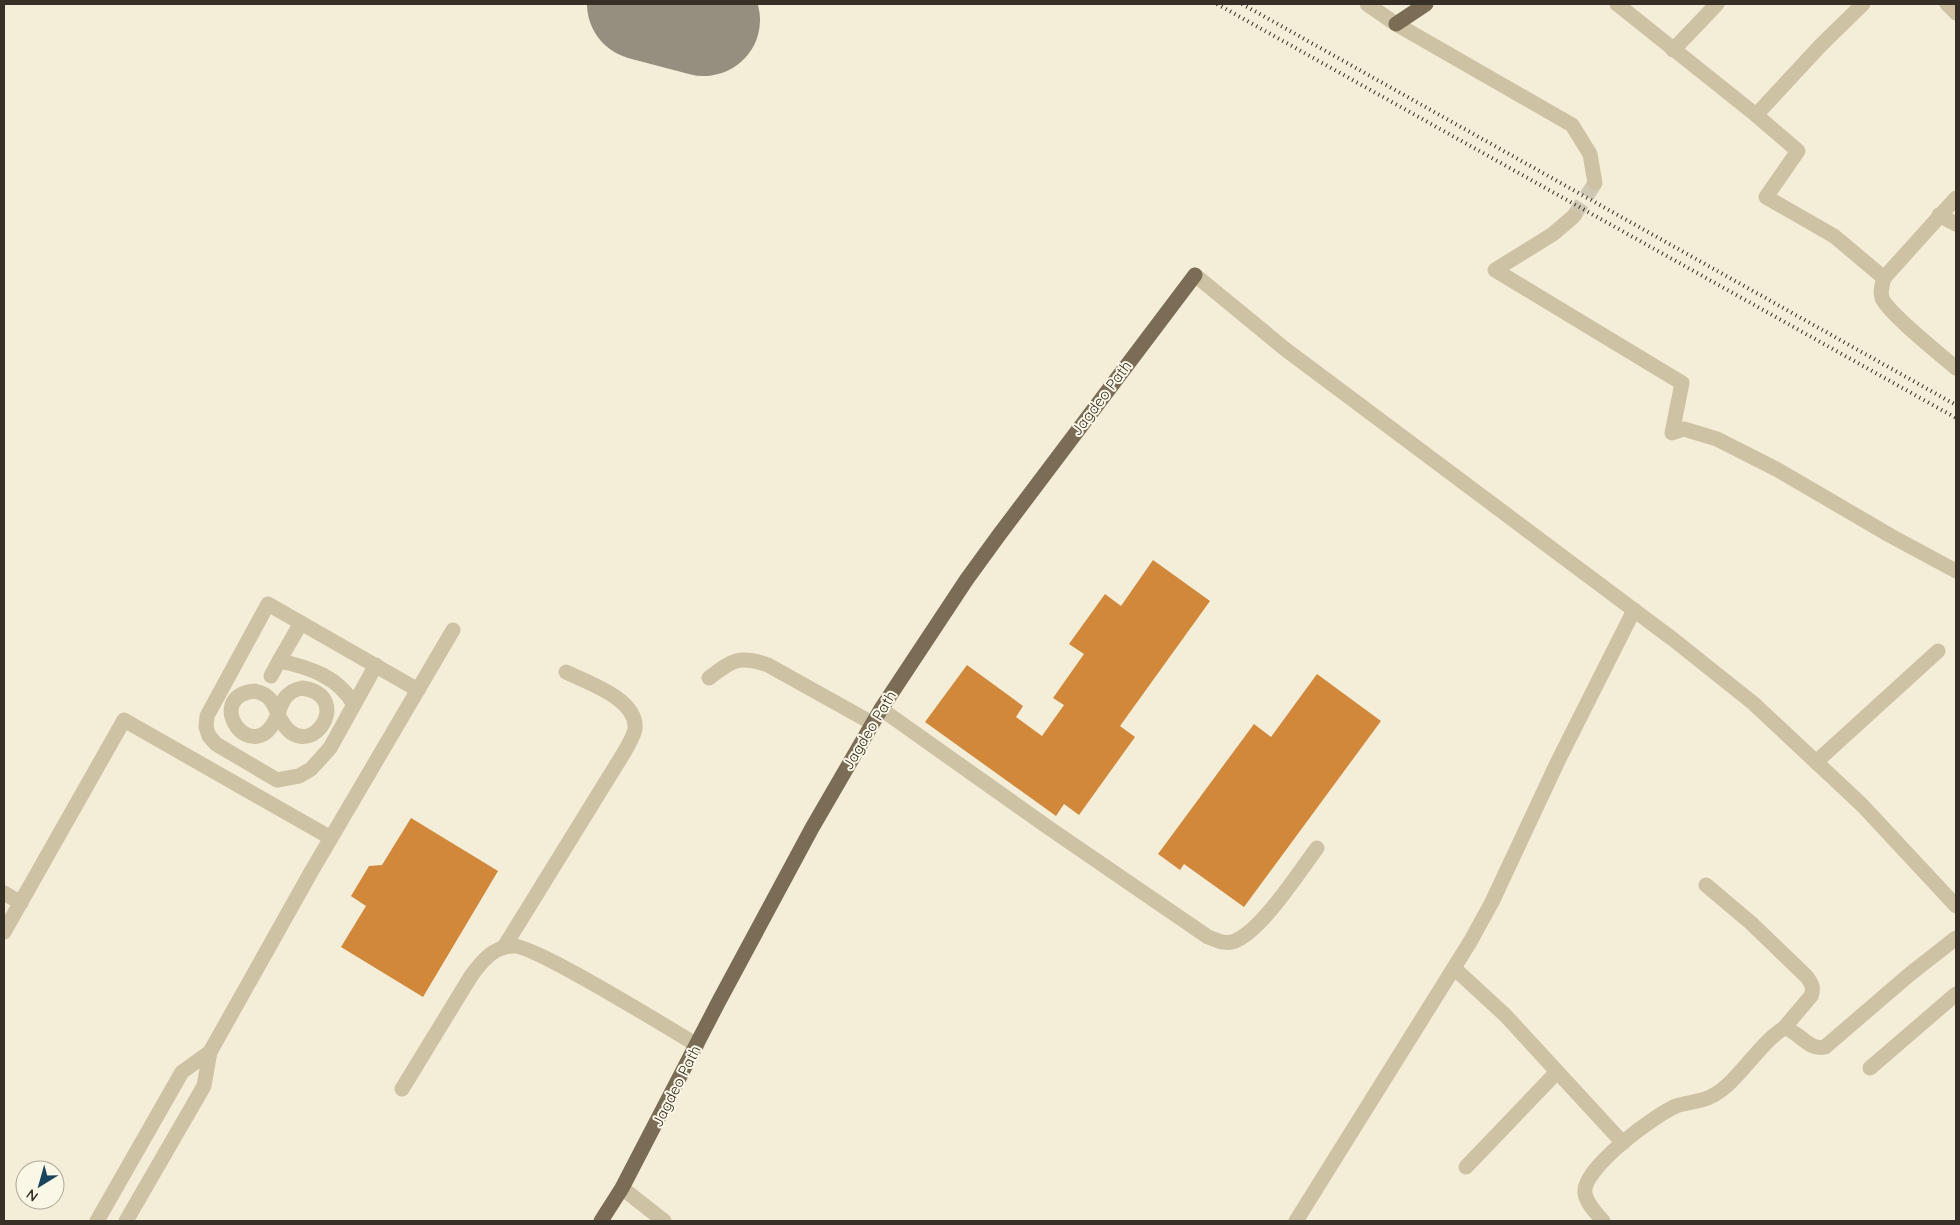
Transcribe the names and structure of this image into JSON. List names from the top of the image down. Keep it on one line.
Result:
{"streets":{"main road":["Jagdeo Path"]},"north":"bottom left"}
